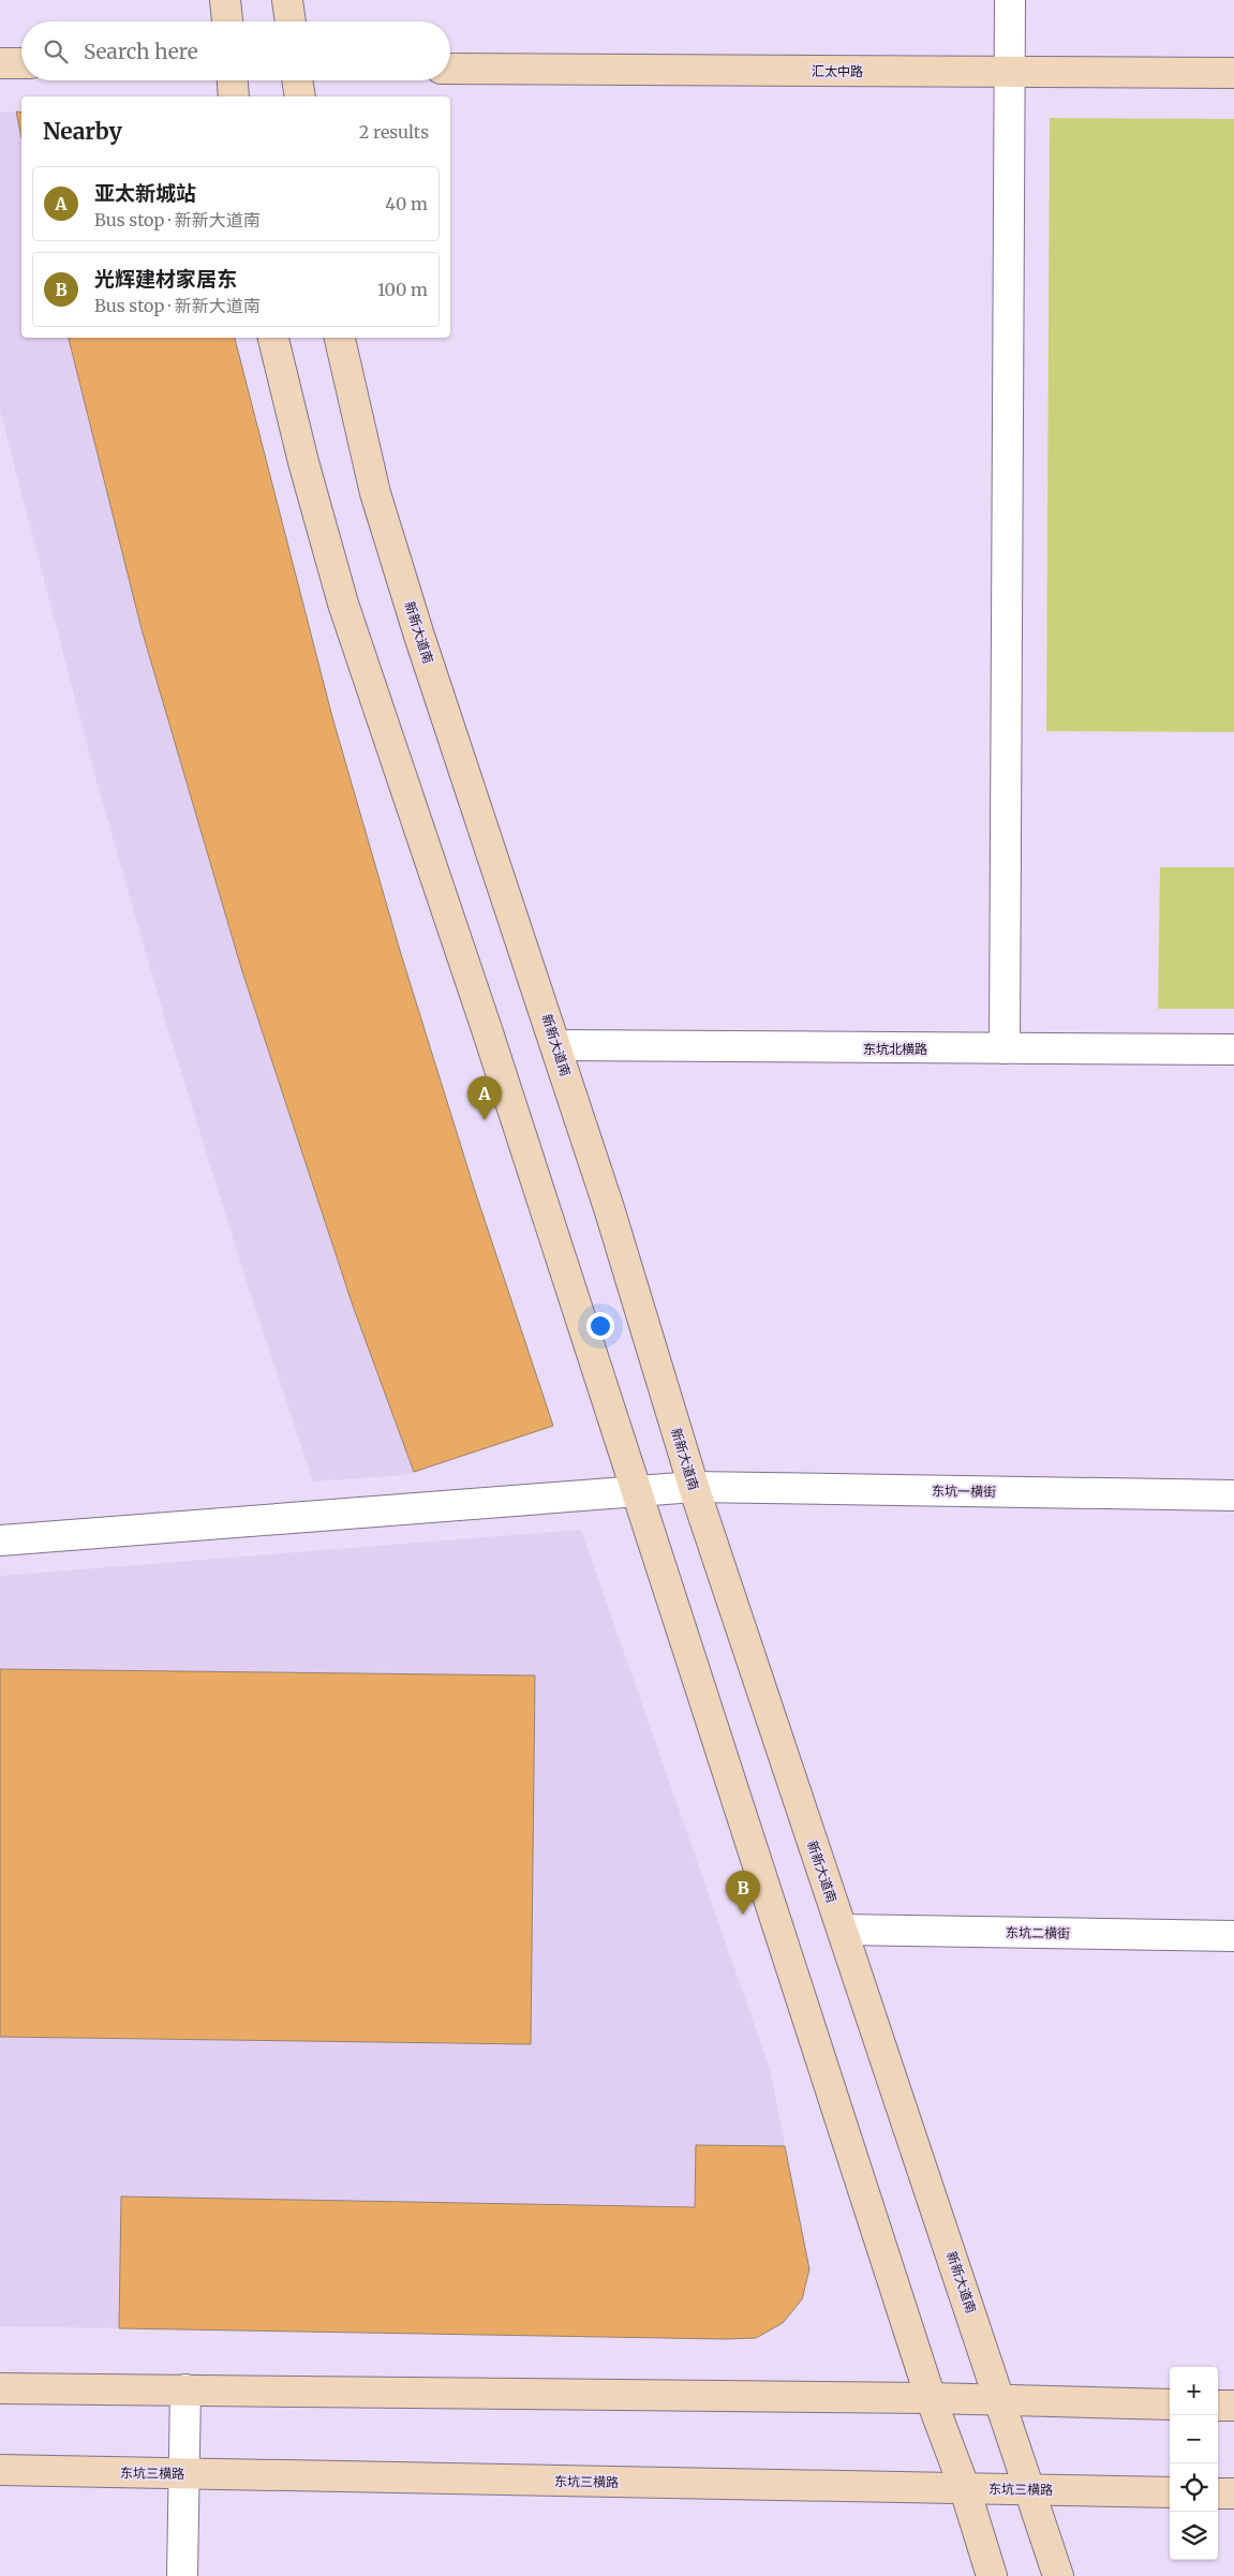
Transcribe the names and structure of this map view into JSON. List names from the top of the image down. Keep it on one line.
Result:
{"streets":{"street":["汇太中路","新新大道南","东坑北横路","东坑一横街","东坑二横街","东坑三横路"]},"crossings":[["新新大道南","东坑北横路"],["新新大道南","东坑一横街"],["新新大道南","东坑二横街"],["新新大道南","东坑三横路"]],"page":{"search":"Search here","heading":["Nearby","2 results"],"list":[{"mark":"A","name":"亚太新城站","note":"Bus stop · 新新大道南","value":"40 m"},{"mark":"B","name":"光辉建材家居东","note":"Bus stop · 新新大道南","value":"100 m"}],"pins":["A","B"],"map_buttons":["+","−"]}}
